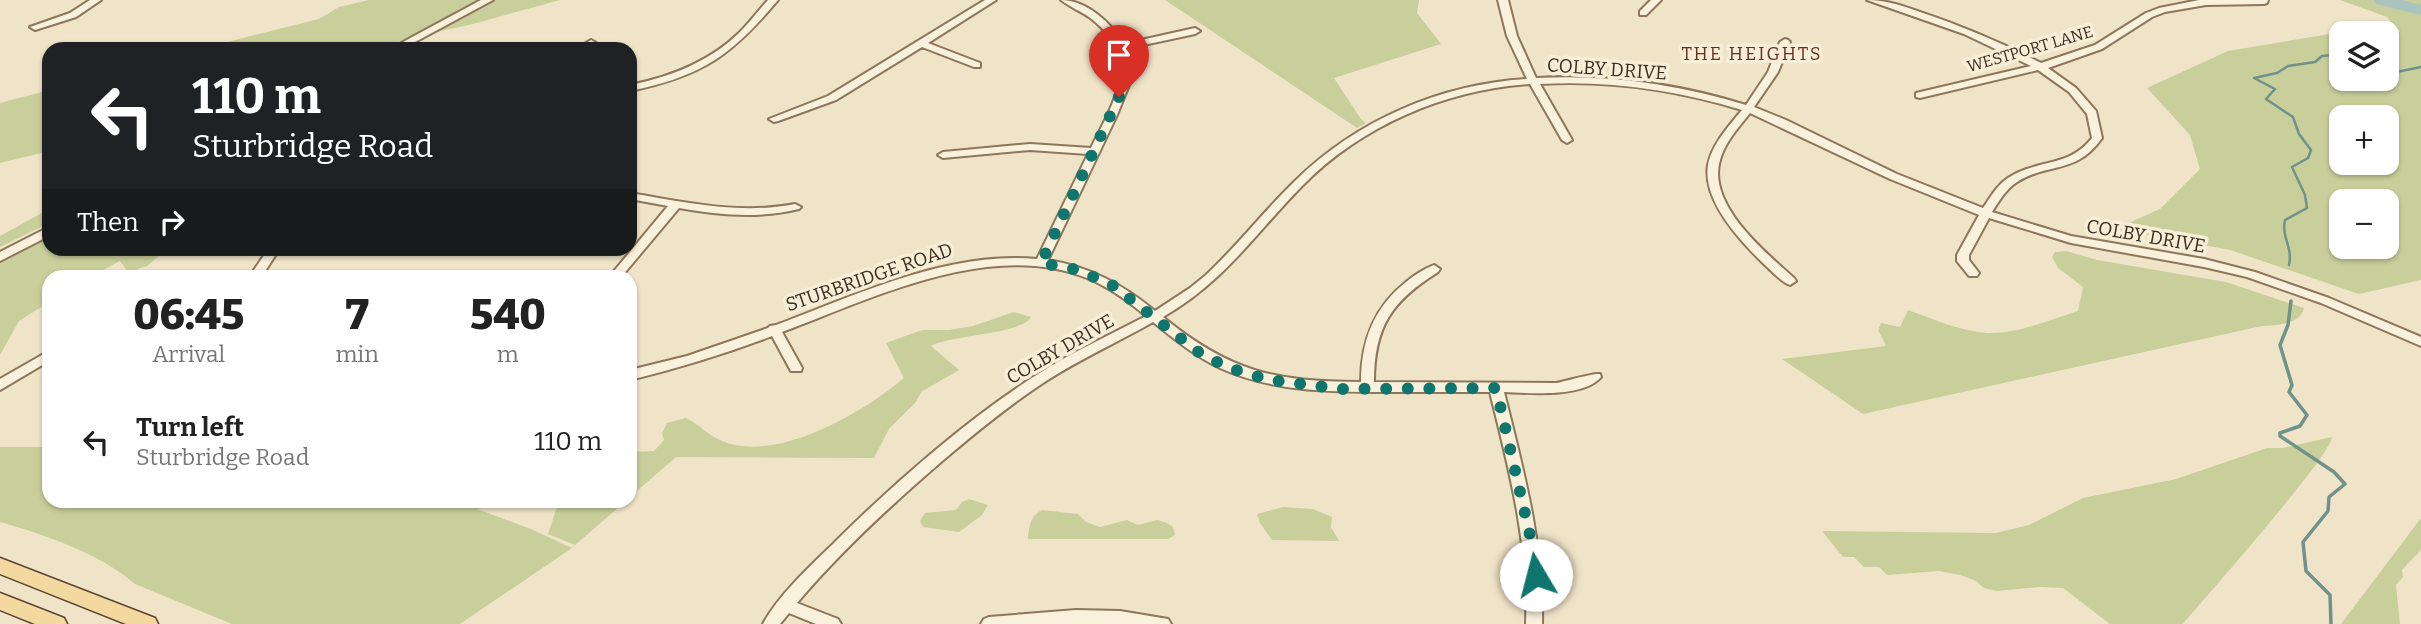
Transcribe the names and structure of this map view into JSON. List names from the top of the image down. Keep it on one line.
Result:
{"streets":{"street":["WESTPORT LANE","COLBY DRIVE","STURBRIDGE ROAD"]},"crossings":[["COLBY DRIVE","STURBRIDGE ROAD"]],"districts":["THE HEIGHTS"],"page":{"map_buttons":["+","−"],"turn":["110 m","Sturbridge Road"],"then":"Then","eta":["06:45","Arrival","7","min","540","m"],"list":[{"name":"Turn left","note":"Sturbridge Road","value":"110 m"}]}}
